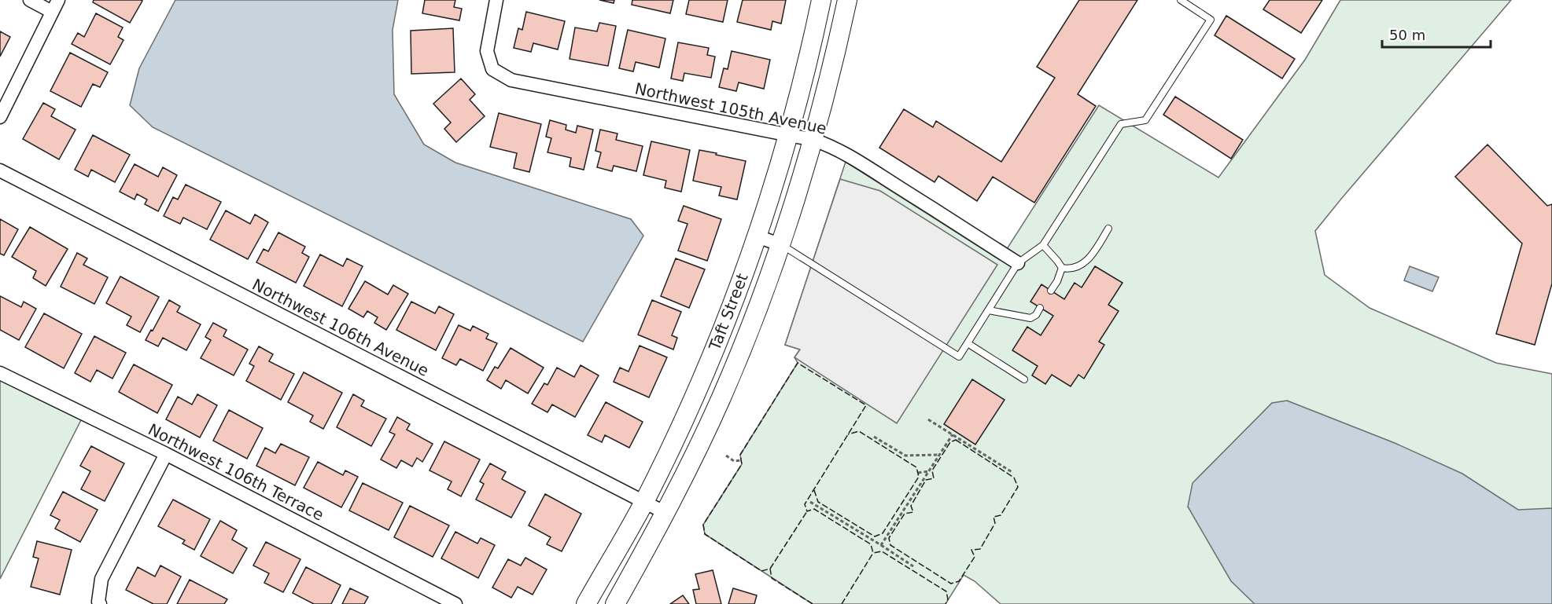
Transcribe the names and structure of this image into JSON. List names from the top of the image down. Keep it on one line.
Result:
{"streets":{"street":["Northwest 105th Avenue","Taft Street","Northwest 106th Avenue","Northwest 106th Terrace"]},"crossings":[["Northwest 105th Avenue","Taft Street"],["Taft Street","Northwest 106th Avenue"]],"scale_bar":"50 m"}
